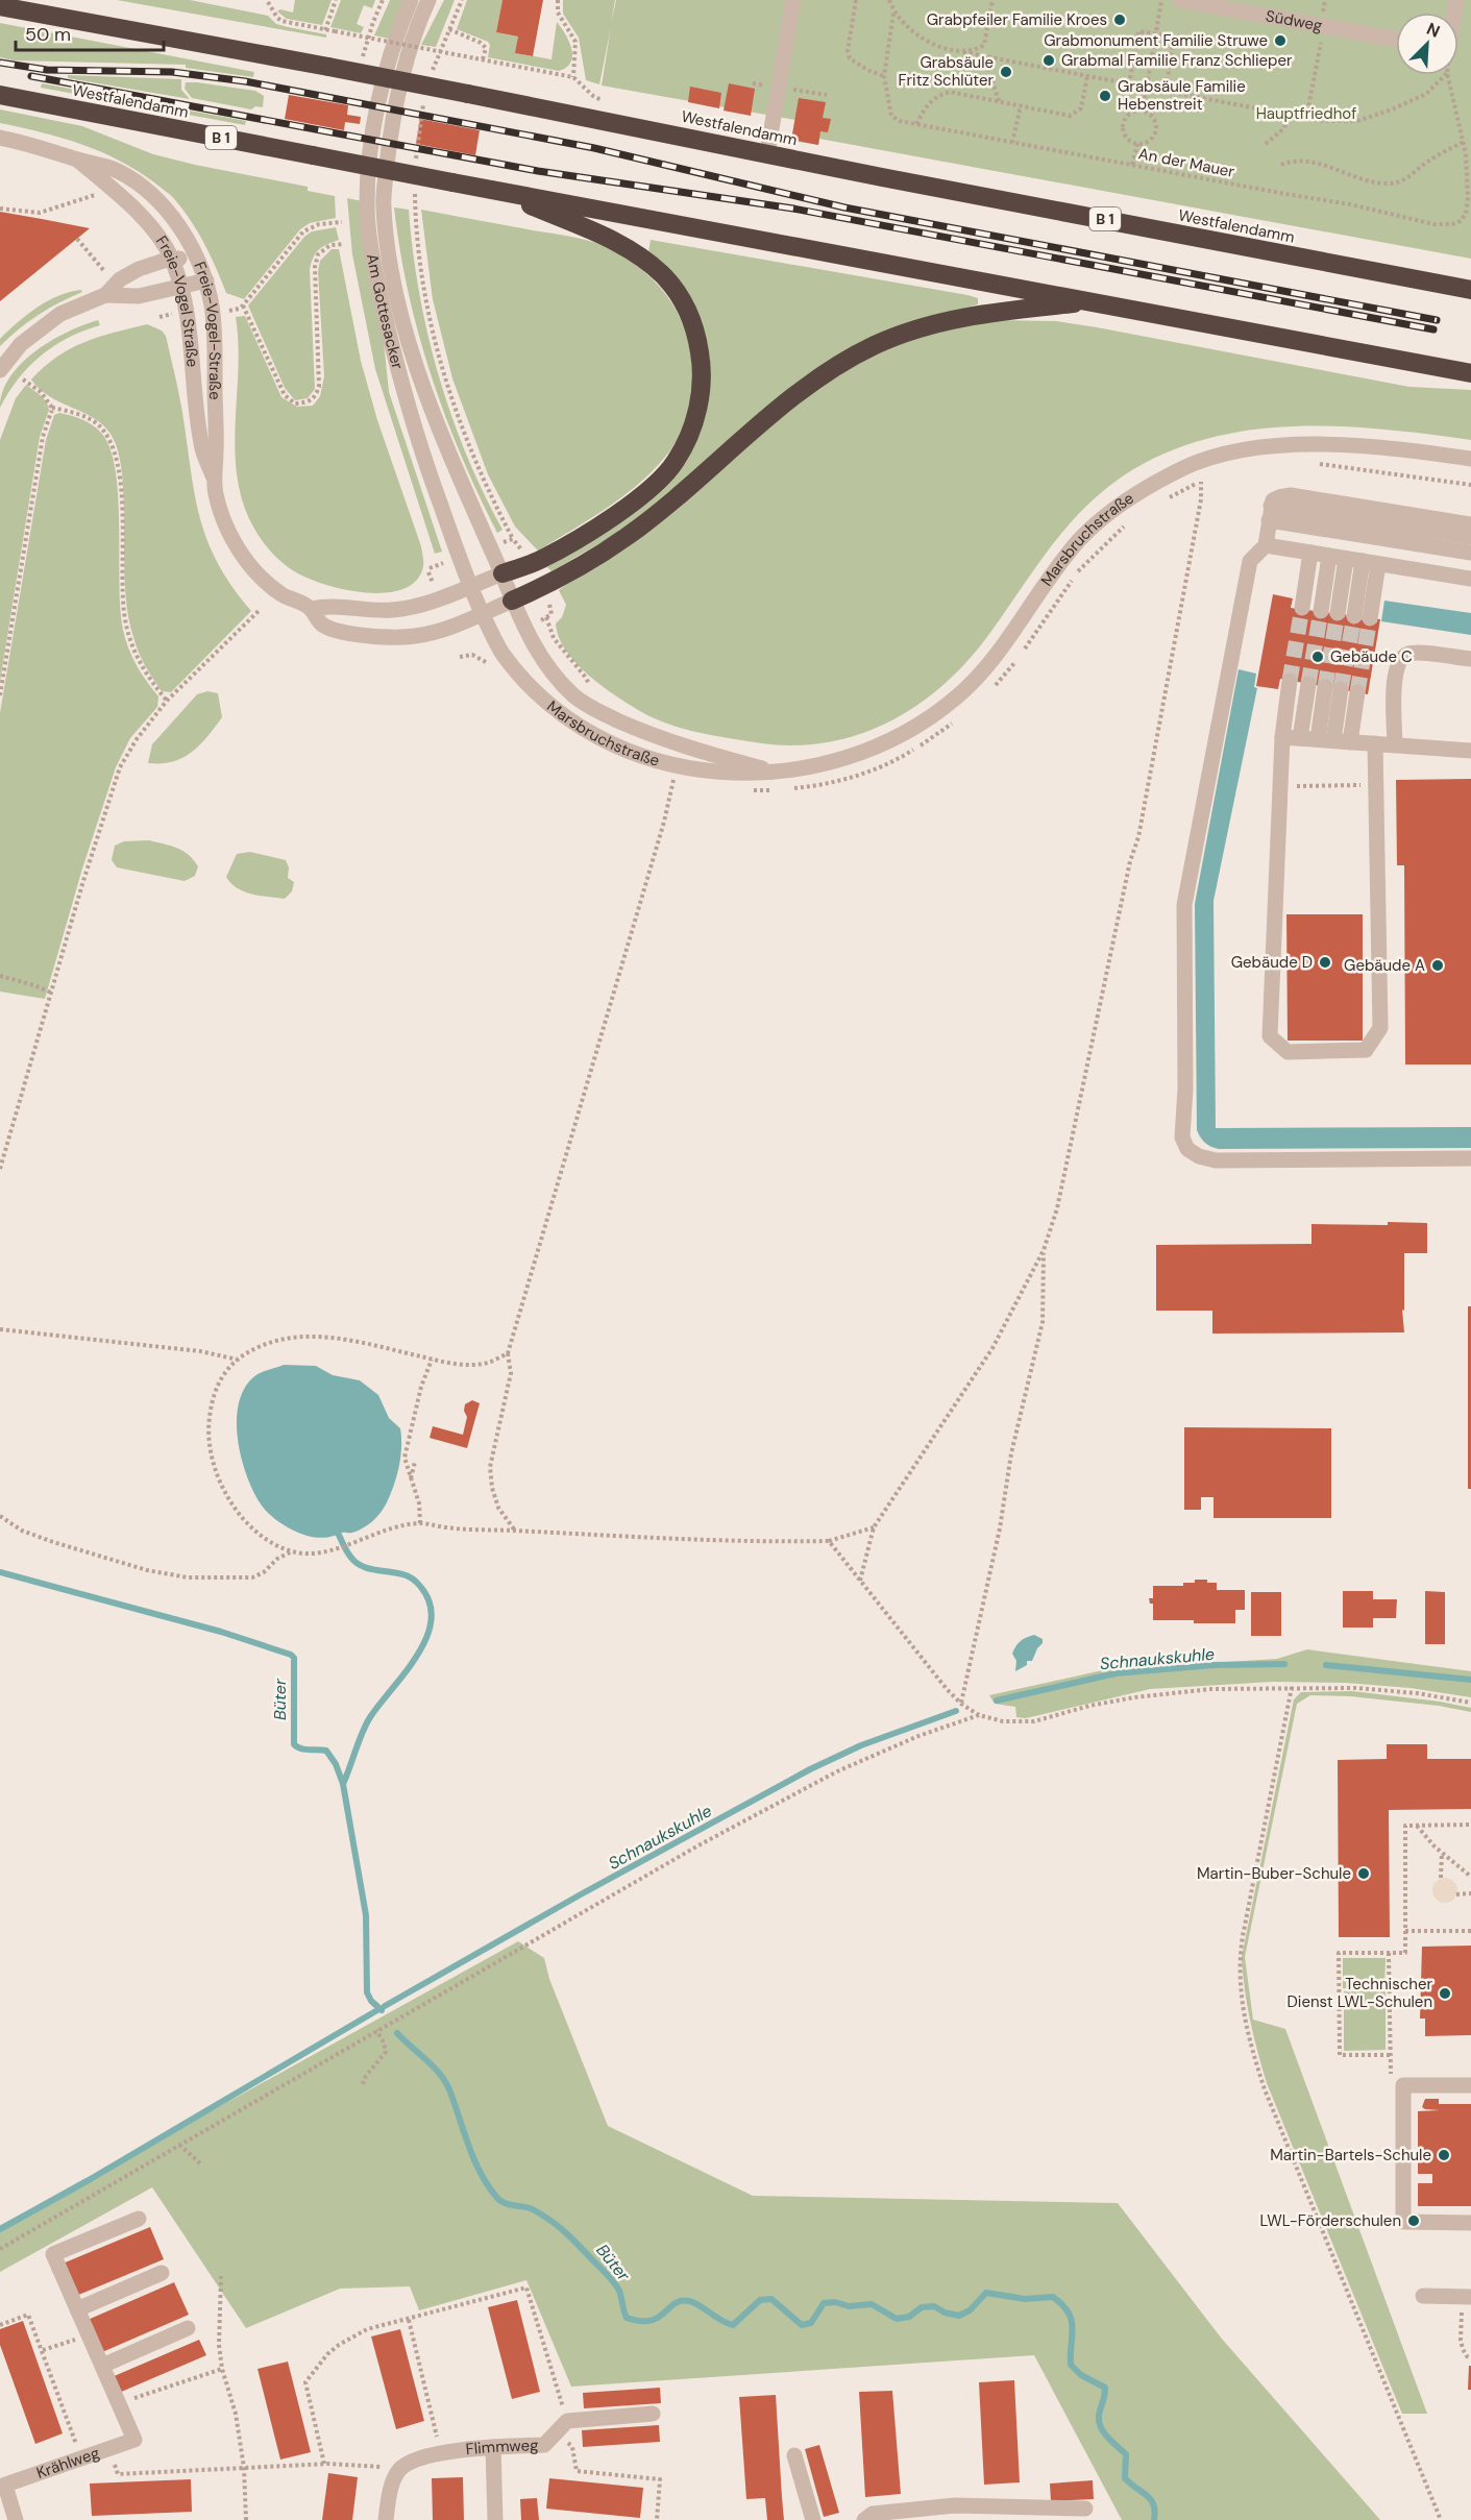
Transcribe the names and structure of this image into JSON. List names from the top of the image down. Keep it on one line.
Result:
{"streets":{"highway":["Westfalendamm","B 1"],"street":["Südweg","Freie-Vogel Straße","Am Gottesacker","Freie-Vogel-Straße","Marsbruchstraße","Flimmweg","Krählweg"],"path":["An der Mauer"]},"crossings":[["Freie-Vogel Straße","Freie-Vogel-Straße"],["Am Gottesacker","Freie-Vogel-Straße"],["Am Gottesacker","Marsbruchstraße"],["Freie-Vogel-Straße","Marsbruchstraße"]],"water":["Schnaukskuhle","Büter"],"parks":["Hauptfriedhof"],"places":["Grabpfeiler Familie Kroes","Grabmonument Familie Struwe","Grabmal Familie Franz Schlieper","Grabsäule Fritz Schlüter","Grabsäule Familie Hebenstreit","Gebäude C","Gebäude D","Gebäude A","Martin-Buber-Schule","Technischer Dienst LWL-Schulen","Martin-Bartels-Schule","LWL-Förderschulen"],"scale_bar":"50 m","north":"top right"}
